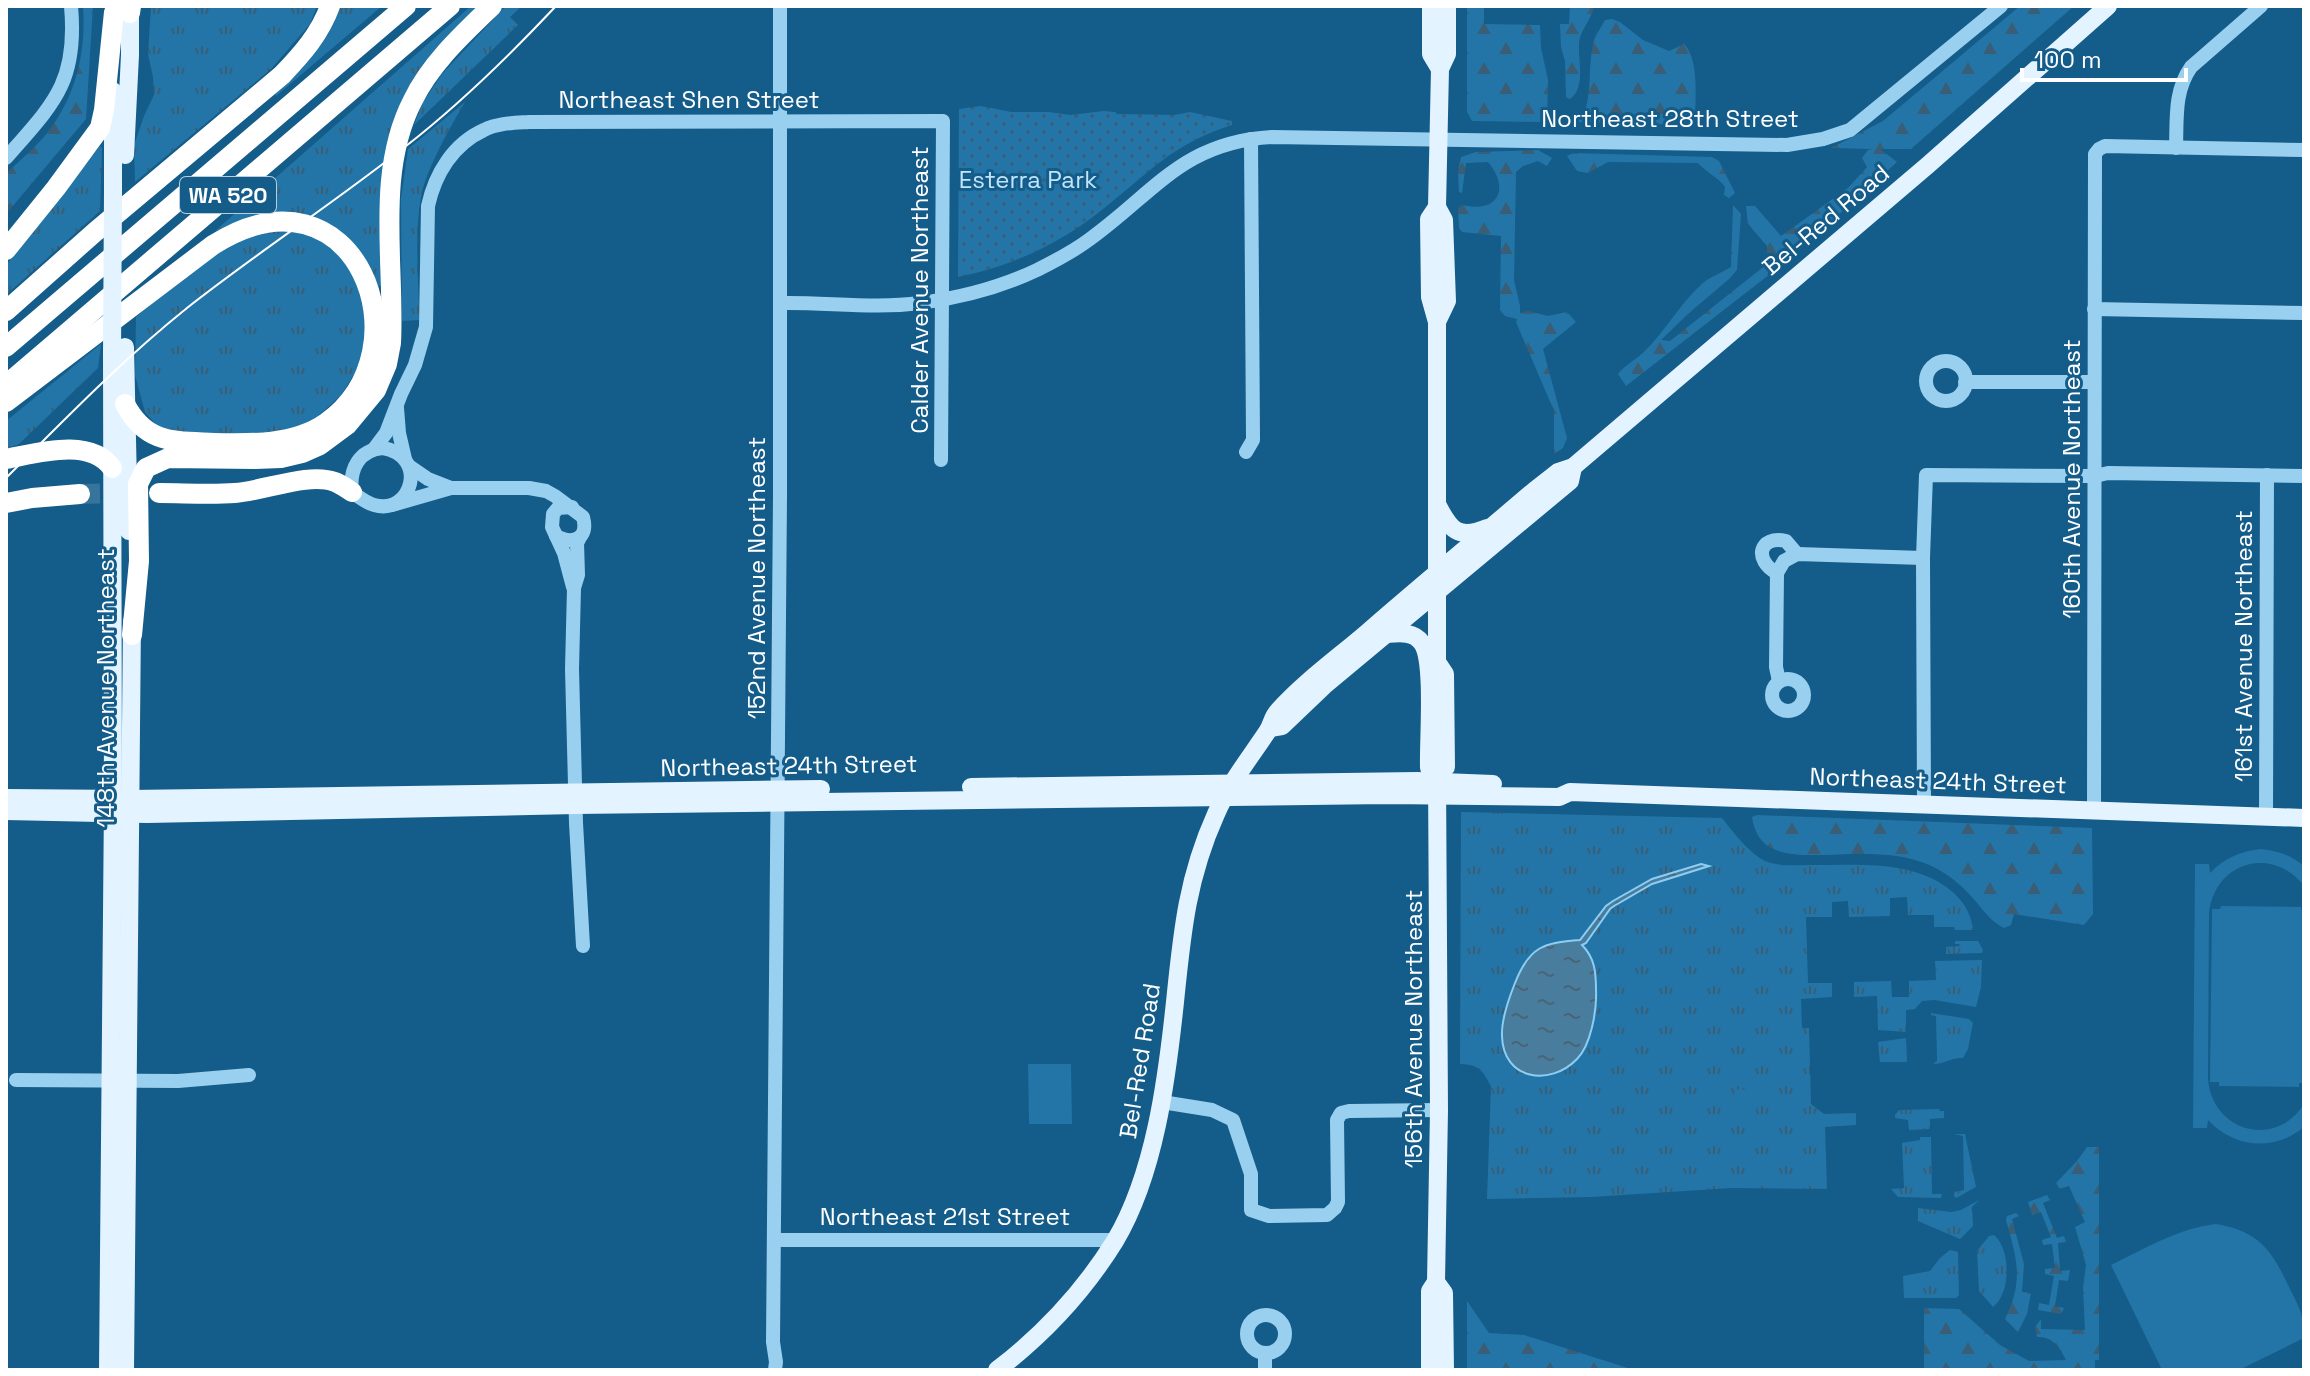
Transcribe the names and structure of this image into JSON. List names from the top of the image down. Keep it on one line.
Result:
{"streets":{"highway":["WA 520"],"main road":["Bel-Red Road","148th Avenue Northeast","Northeast 24th Street","156th Avenue Northeast"],"street":["Northeast Shen Street","Northeast 28th Street","Calder Avenue Northeast","160th Avenue Northeast","152nd Avenue Northeast","161st Avenue Northeast","Northeast 21st Street"]},"crossings":[["Northeast Shen Street","Calder Avenue Northeast"],["Northeast Shen Street","152nd Avenue Northeast"],["Northeast 28th Street","Calder Avenue Northeast"],["Northeast 28th Street","152nd Avenue Northeast"],["Northeast 28th Street","156th Avenue Northeast"],["Bel-Red Road","Northeast 24th Street"],["Bel-Red Road","156th Avenue Northeast"],["Bel-Red Road","Northeast 21st Street"],["160th Avenue Northeast","Northeast 24th Street"],["152nd Avenue Northeast","Northeast 24th Street"],["152nd Avenue Northeast","Northeast 21st Street"],["161st Avenue Northeast","Northeast 24th Street"],["148th Avenue Northeast","Northeast 24th Street"],["Northeast 24th Street","156th Avenue Northeast"]],"parks":["Esterra Park"],"scale_bar":"100 m"}
